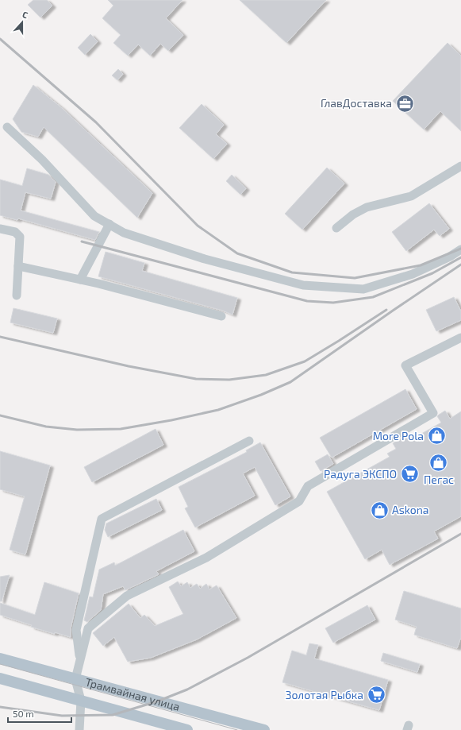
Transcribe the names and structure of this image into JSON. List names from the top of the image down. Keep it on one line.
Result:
{"streets":{"main road":["Трамвайная улица"]},"places":{"office":["ГлавДоставка"],"shop":["More Pola","Пегас","Askona"],"supermarket":["Радуга ЭКСПО","Золотая Рыбка"]},"scale_bar":"50 m","north":"top"}
